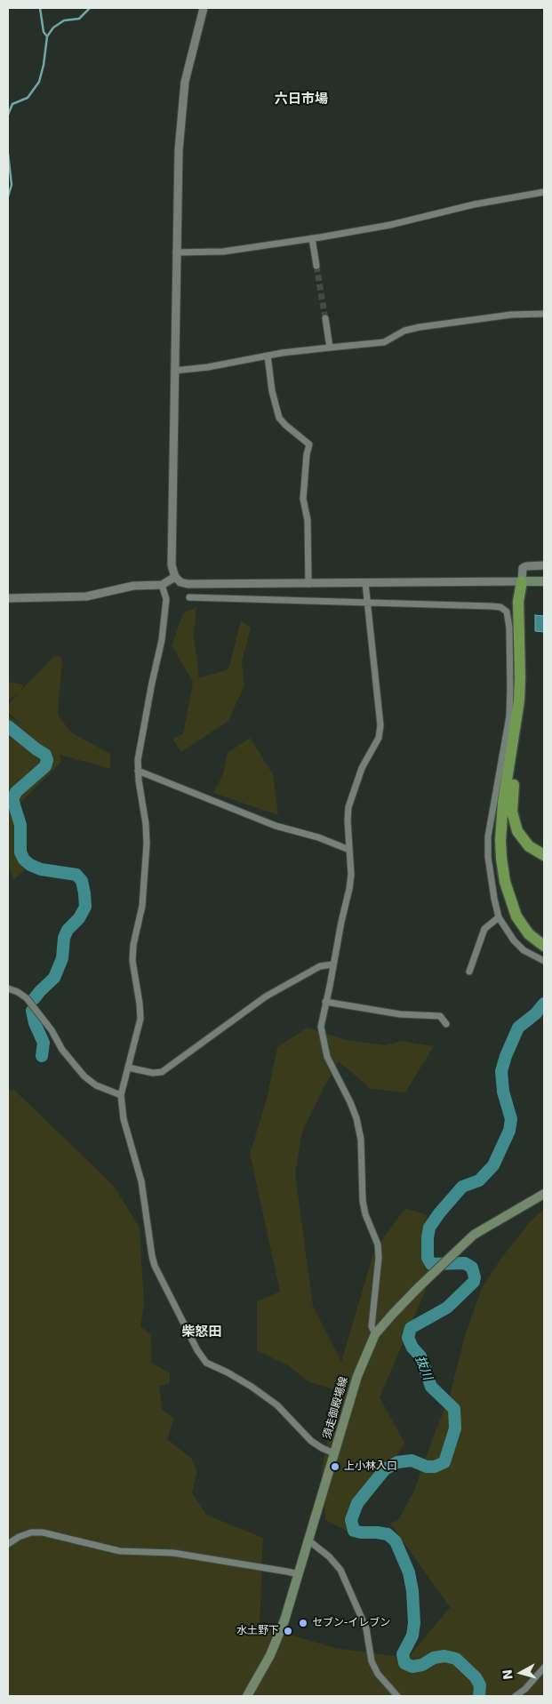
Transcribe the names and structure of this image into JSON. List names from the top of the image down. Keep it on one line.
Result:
{"streets":{"main road":["須走御殿場線"]},"districts":["六日市場","柴怒田"],"water":["抜川"],"places":["上小林入口","セブン-イレブン","水土野下"],"north":"left"}
